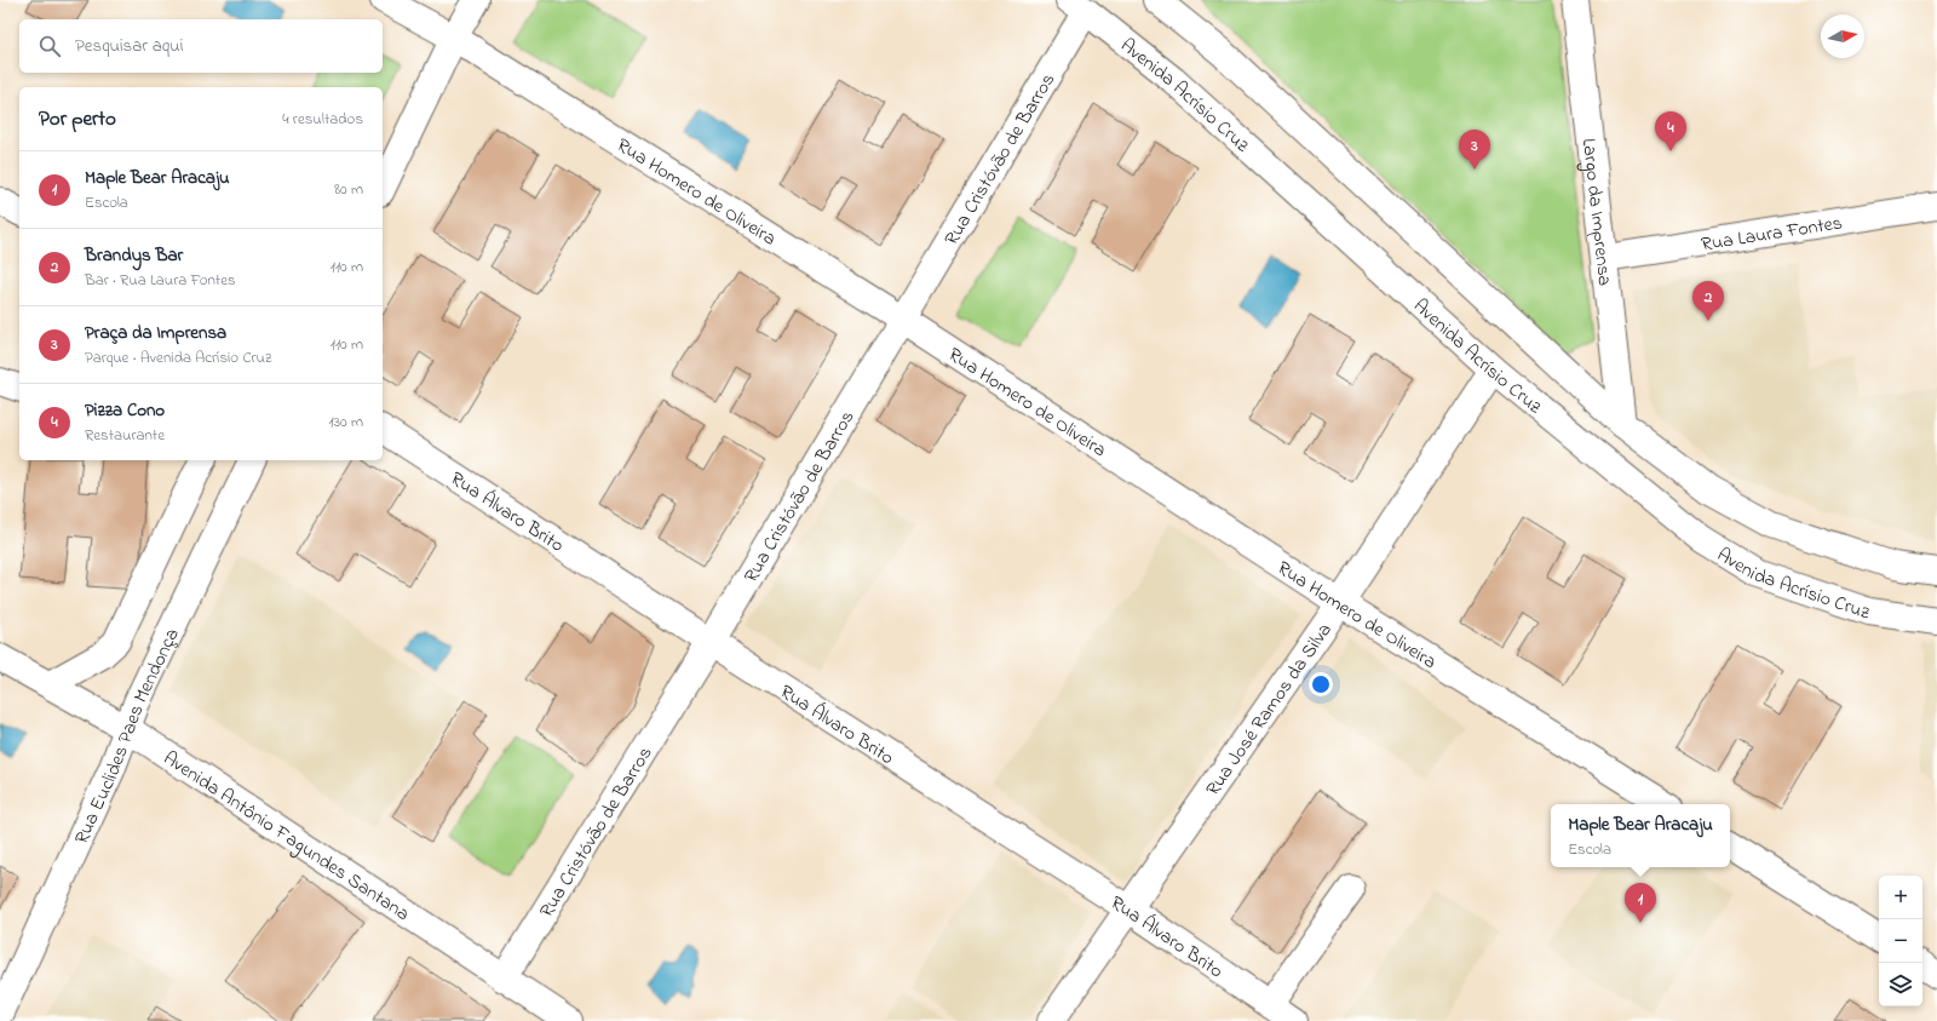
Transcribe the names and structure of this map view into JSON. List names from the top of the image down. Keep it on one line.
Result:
{"streets":{"street":["Avenida Acrísio Cruz","Rua Cristóvão de Barros","Rua Homero de Oliveira","Largo da Imprensa","Rua Laura Fontes","Rua Álvaro Brito","Rua José Ramos da Silva","Rua Euclides Paes Mendonça","Avenida Antônio Fagundes Santana"]},"crossings":[["Avenida Acrísio Cruz","Rua Cristóvão de Barros"],["Avenida Acrísio Cruz","Rua José Ramos da Silva"],["Rua Cristóvão de Barros","Rua Homero de Oliveira"],["Rua Cristóvão de Barros","Rua Álvaro Brito"],["Rua Cristóvão de Barros","Avenida Antônio Fagundes Santana"],["Rua Homero de Oliveira","Rua José Ramos da Silva"],["Largo da Imprensa","Rua Laura Fontes"],["Rua Álvaro Brito","Rua José Ramos da Silva"],["Rua Euclides Paes Mendonça","Avenida Antônio Fagundes Santana"]],"north":"right","page":{"search":"Pesquisar aqui","heading":["Por perto","4 resultados"],"pins":["4","3","2","1"],"list":[{"mark":"1","name":"Maple Bear Aracaju","note":"Escola","value":"80 m"},{"mark":"2","name":"Brandys Bar","note":"Bar · Rua Laura Fontes","value":"110 m"},{"mark":"3","name":"Praça da Imprensa","note":"Parque · Avenida Acrísio Cruz","value":"110 m"},{"mark":"4","name":"Pizza Cono","note":"Restaurante","value":"130 m"}],"popup":["Maple Bear Aracaju","Escola"],"map_buttons":["+","−"]}}
